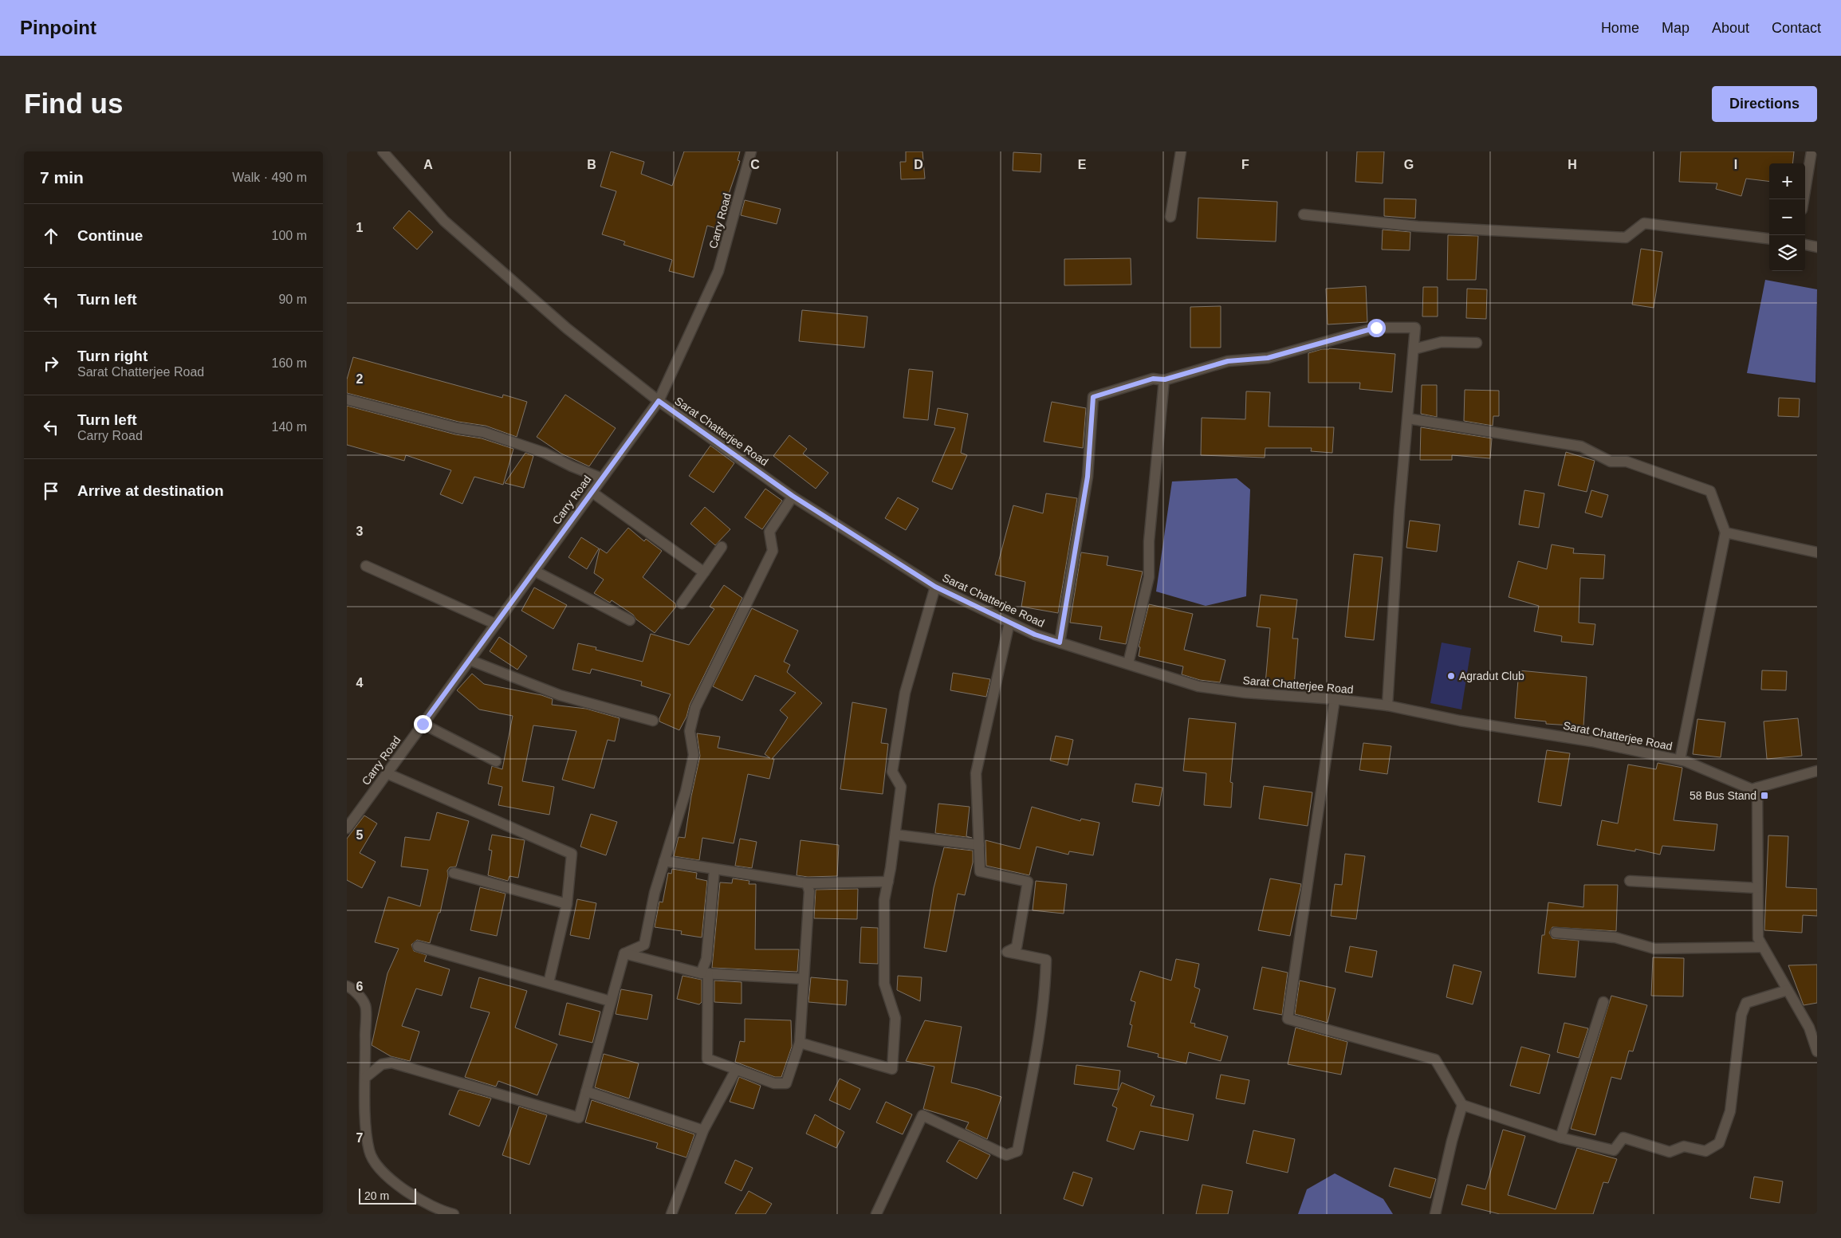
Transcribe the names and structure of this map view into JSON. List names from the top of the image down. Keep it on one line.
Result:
{"streets":{"street":["Carry Road","Sarat Chatterjee Road"]},"crossings":[["Carry Road","Sarat Chatterjee Road"]],"places":{"other":["Agradut Club"],"transit":["58 Bus Stand"]},"scale_bar":"20 m","page":{"header":"Pinpoint","nav":["Home","Map","About","Contact"],"buttons":"Directions","title":"Find us","heading":["7 min","Walk · 490 m"],"map_buttons":["+","−"],"list":[["Continue","100 m"],["Turn left","90 m"],["Turn right","Sarat Chatterjee Road","160 m"],["Turn left","Carry Road","140 m"],"Arrive at destination"],"scale":"20 m"},"grid":{"columns":["A","B","C","D","E","F","G","H","I"],"rows":["1","2","3","4","5","6","7"]}}
